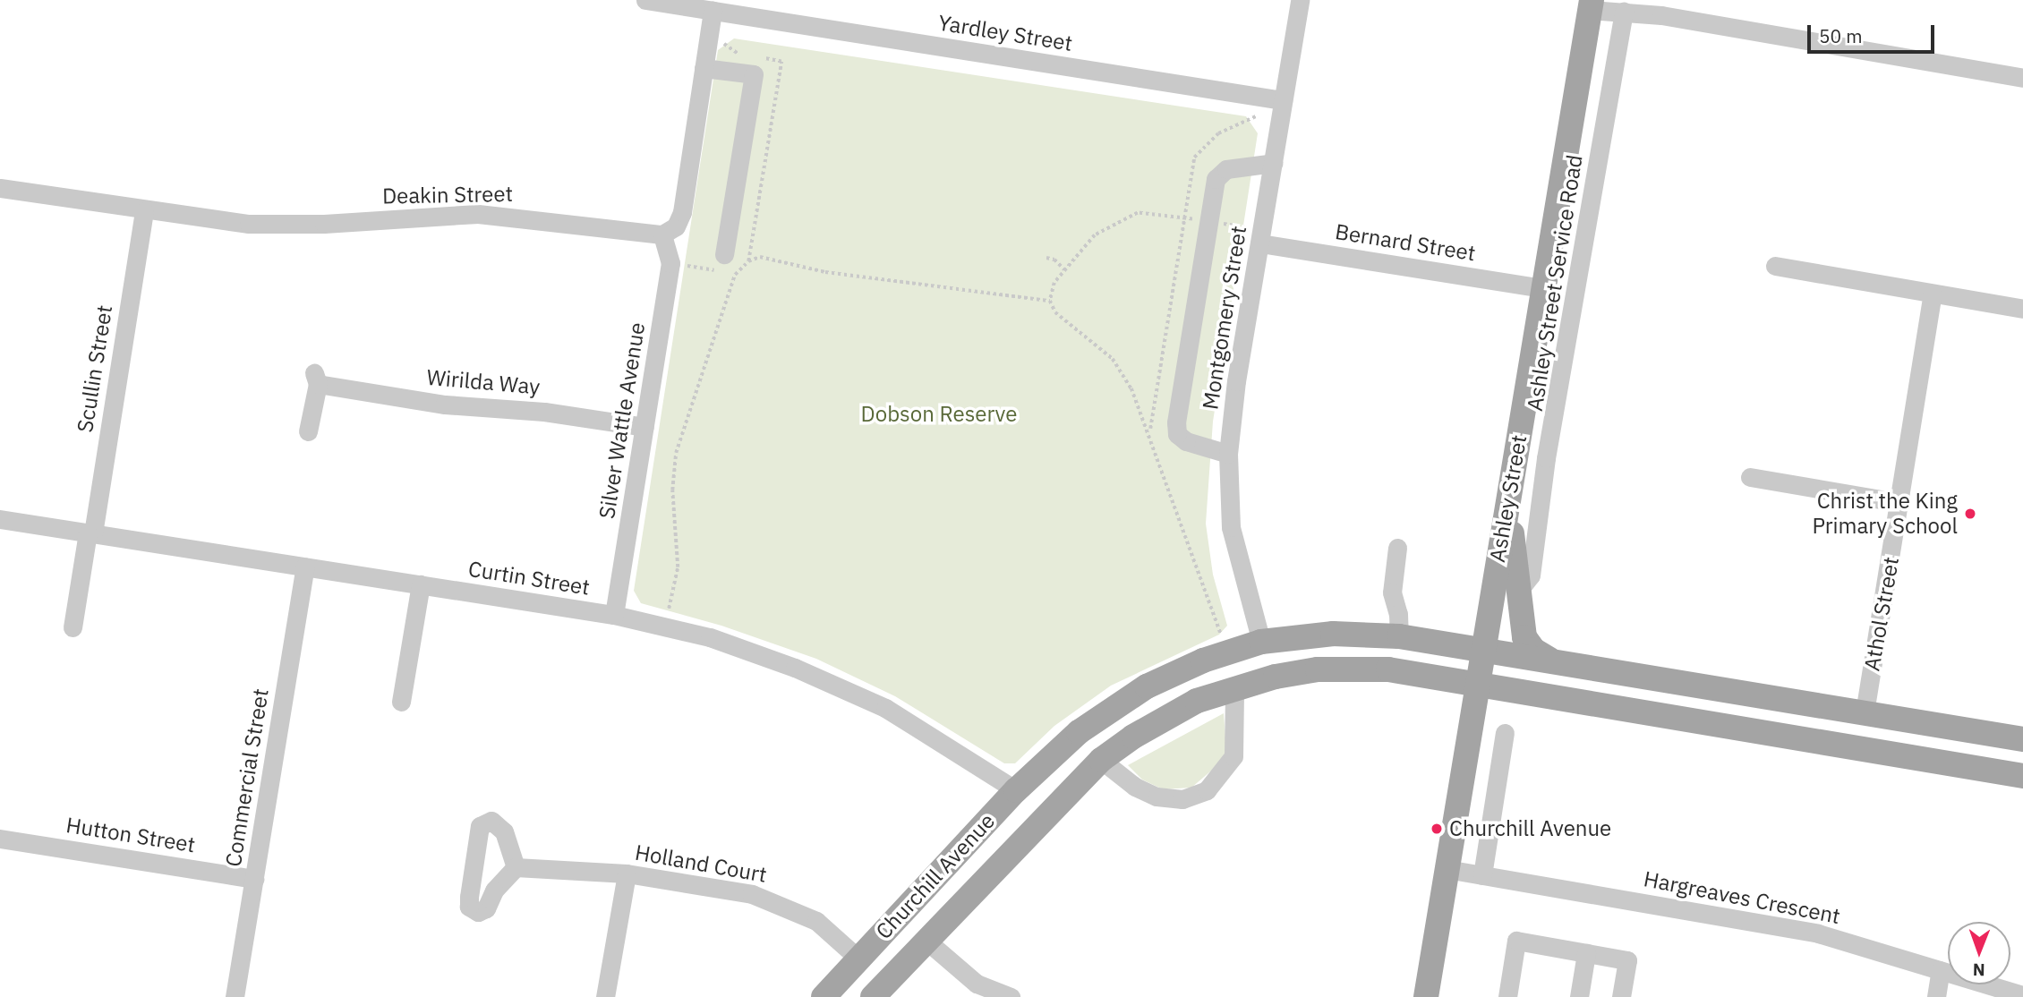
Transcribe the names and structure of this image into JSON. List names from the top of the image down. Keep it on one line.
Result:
{"streets":{"main road":["Ashley Street","Athol Street","Churchill Avenue"],"street":["Yardley Street","Deakin Street","Bernard Street","Ashley Street Service Road","Montgomery Street","Scullin Street","Wirilda Way","Silver Wattle Avenue","Curtin Street","Commercial Street","Hutton Street","Holland Court","Hargreaves Crescent"]},"crossings":[["Yardley Street","Montgomery Street"],["Deakin Street","Scullin Street"],["Deakin Street","Silver Wattle Avenue"],["Bernard Street","Montgomery Street"],["Bernard Street","Ashley Street"],["Montgomery Street","Churchill Avenue"],["Scullin Street","Curtin Street"],["Wirilda Way","Silver Wattle Avenue"],["Silver Wattle Avenue","Curtin Street"],["Ashley Street","Churchill Avenue"],["Ashley Street","Hargreaves Crescent"],["Curtin Street","Commercial Street"],["Curtin Street","Churchill Avenue"],["Athol Street","Churchill Avenue"],["Commercial Street","Hutton Street"],["Holland Court","Churchill Avenue"]],"parks":["Dobson Reserve"],"places":["Christ the King Primary School","Churchill Avenue"],"scale_bar":"50 m","north":"bottom"}
